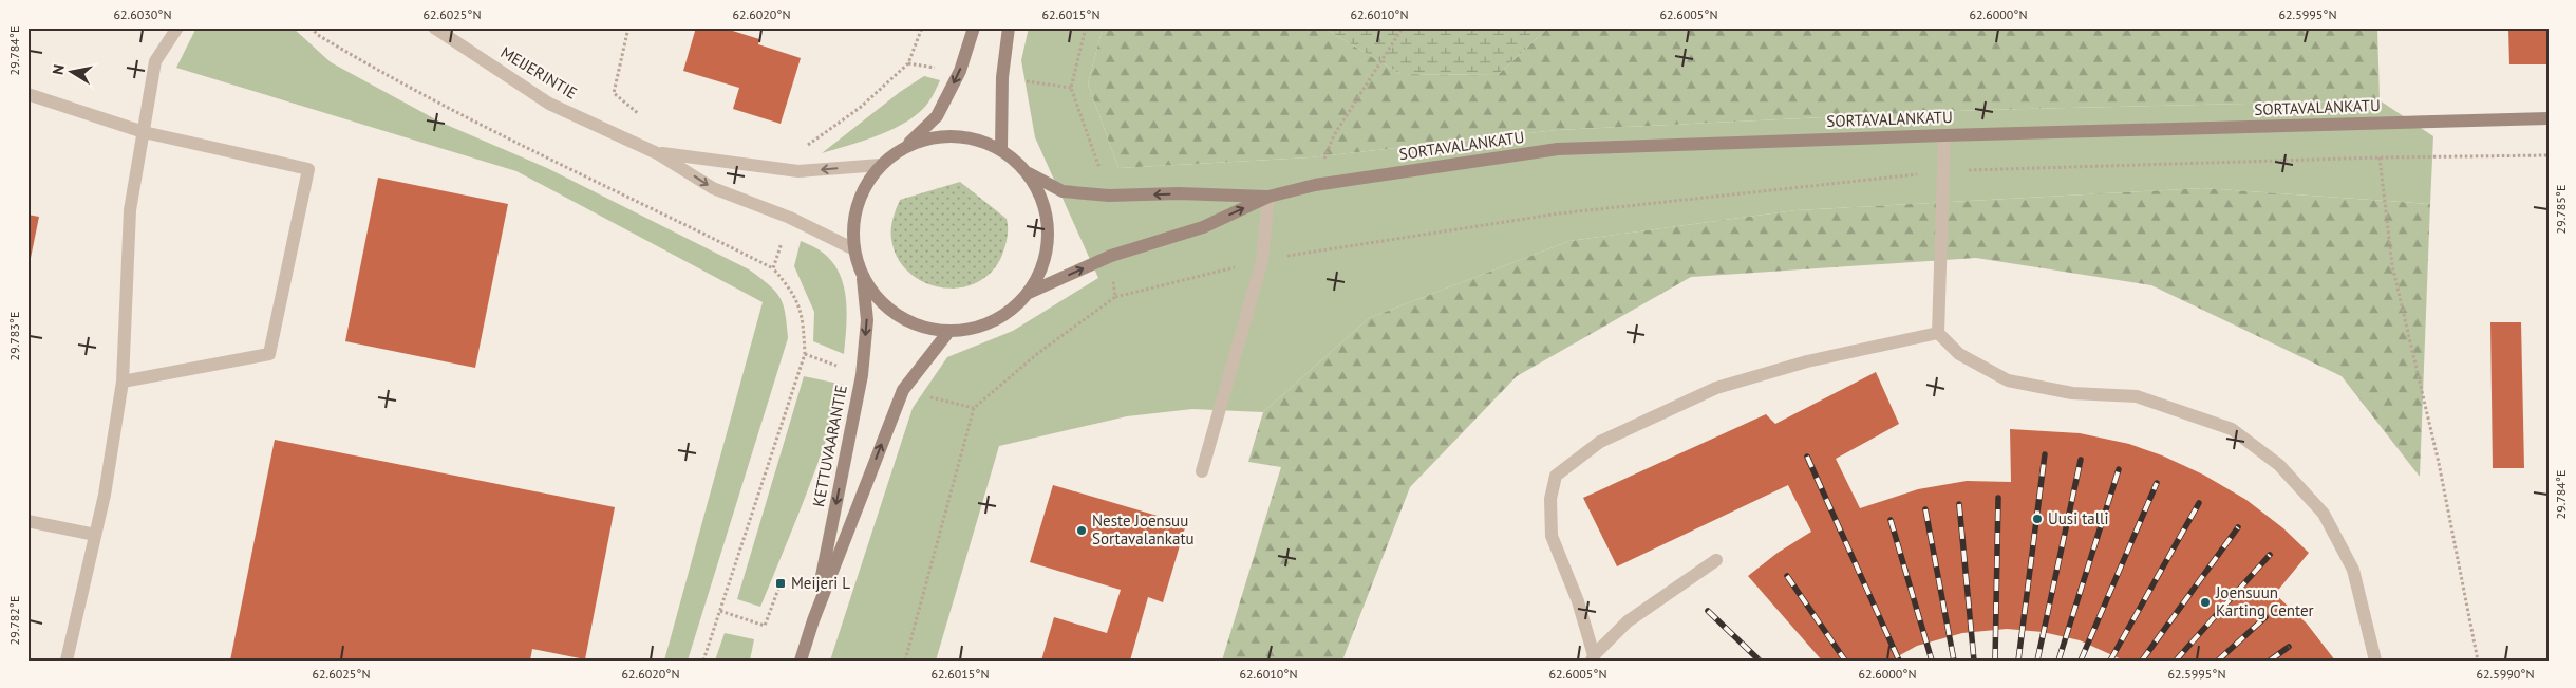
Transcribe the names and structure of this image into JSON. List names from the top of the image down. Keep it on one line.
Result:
{"streets":{"street":["MEIJERINTIE","SORTAVALANKATU","KETTUVAARANTIE"]},"places":{"other":["Uusi talli","Neste Joensuu Sortavalankatu","Joensuun Karting Center"],"transit":["Meijeri L"]},"north":"left","coordinates":["62.6030°N","62.6025°N","62.6020°N","62.6015°N","62.6010°N","62.6005°N","62.6000°N","62.5995°N","29.784°E","29.785°E","29.783°E","29.782°E","62.5990°N"]}
